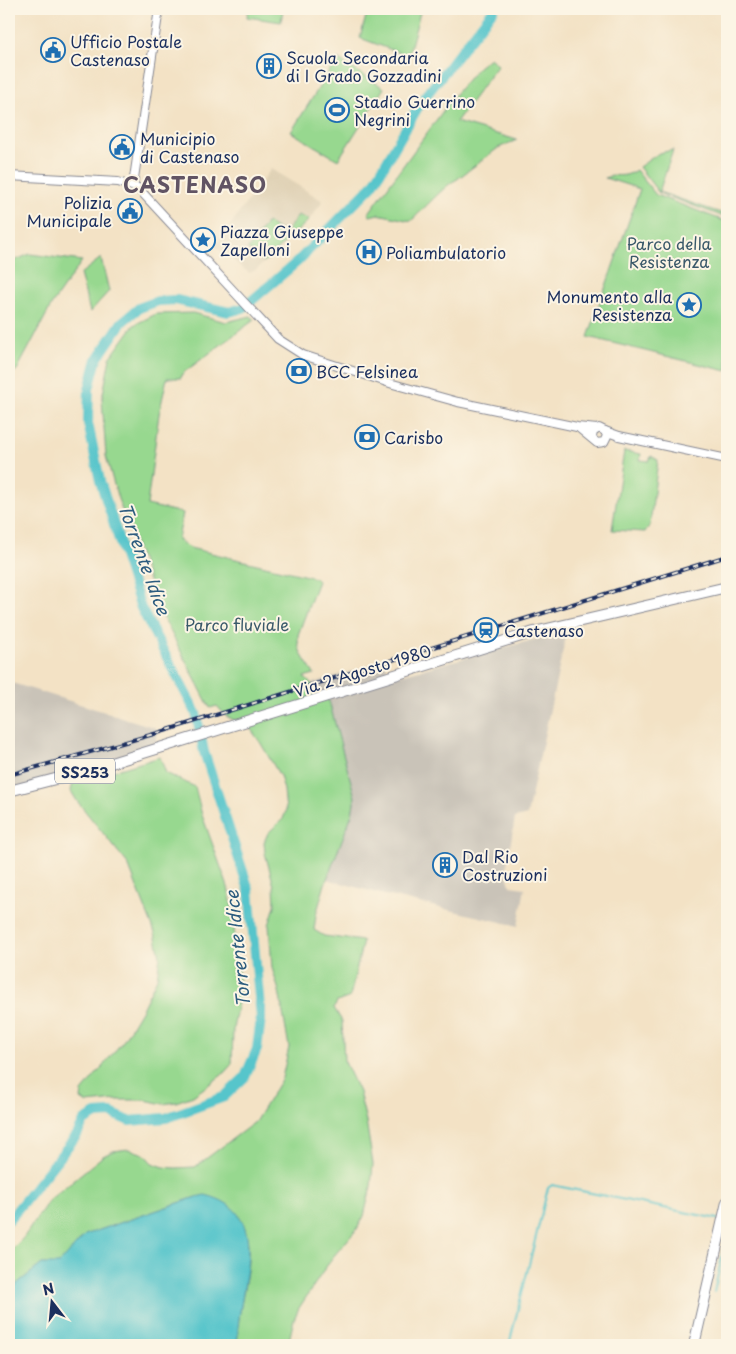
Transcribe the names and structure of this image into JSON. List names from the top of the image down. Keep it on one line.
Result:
{"streets":{"main road":["Via 2 Agosto 1980","SS253"]},"districts":["CASTENASO"],"water":["Torrente Idice"],"parks":["Parco della Resistenza","Parco fluviale"],"places":{"public building":["Ufficio Postale Castenaso","Municipio di Castenaso","Polizia Municipale"],"building":["Scuola Secondaria di I Grado Gozzadini","Dal Rio Costruzioni"],"sports":["Stadio Guerrino Negrini"],"place":["Piazza Giuseppe Zapelloni","Monumento alla Resistenza"],"hospital":["Poliambulatorio"],"bank":["BCC Felsinea","Carisbo"],"station":["Castenaso"]},"north":"top"}
